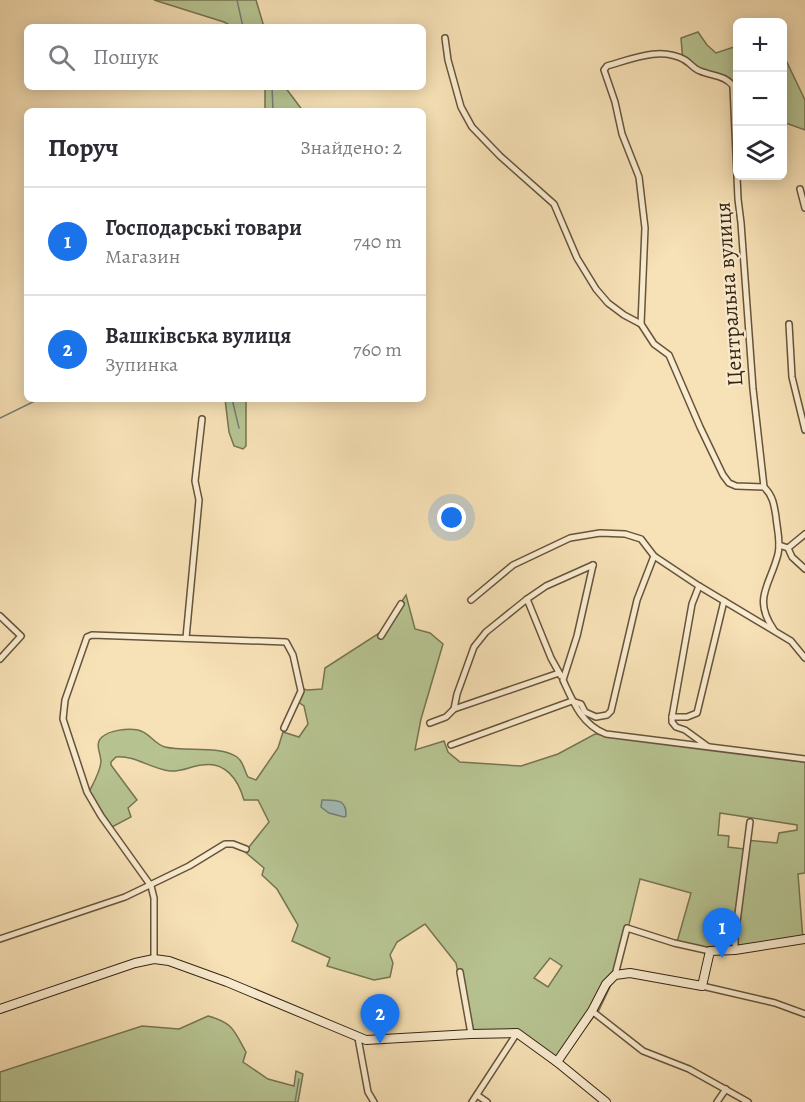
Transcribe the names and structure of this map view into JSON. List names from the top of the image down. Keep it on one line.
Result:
{"streets":{"street":["Центральна вулиця"]},"page":{"map_buttons":["+","−"],"search":"Пошук","heading":["Поруч","Знайдено: 2"],"list":[{"mark":"1","name":"Господарські товари","note":"Магазин","value":"740 m"},{"mark":"2","name":"Вашківська вулиця","note":"Зупинка","value":"760 m"}],"pins":["1","2"]}}
